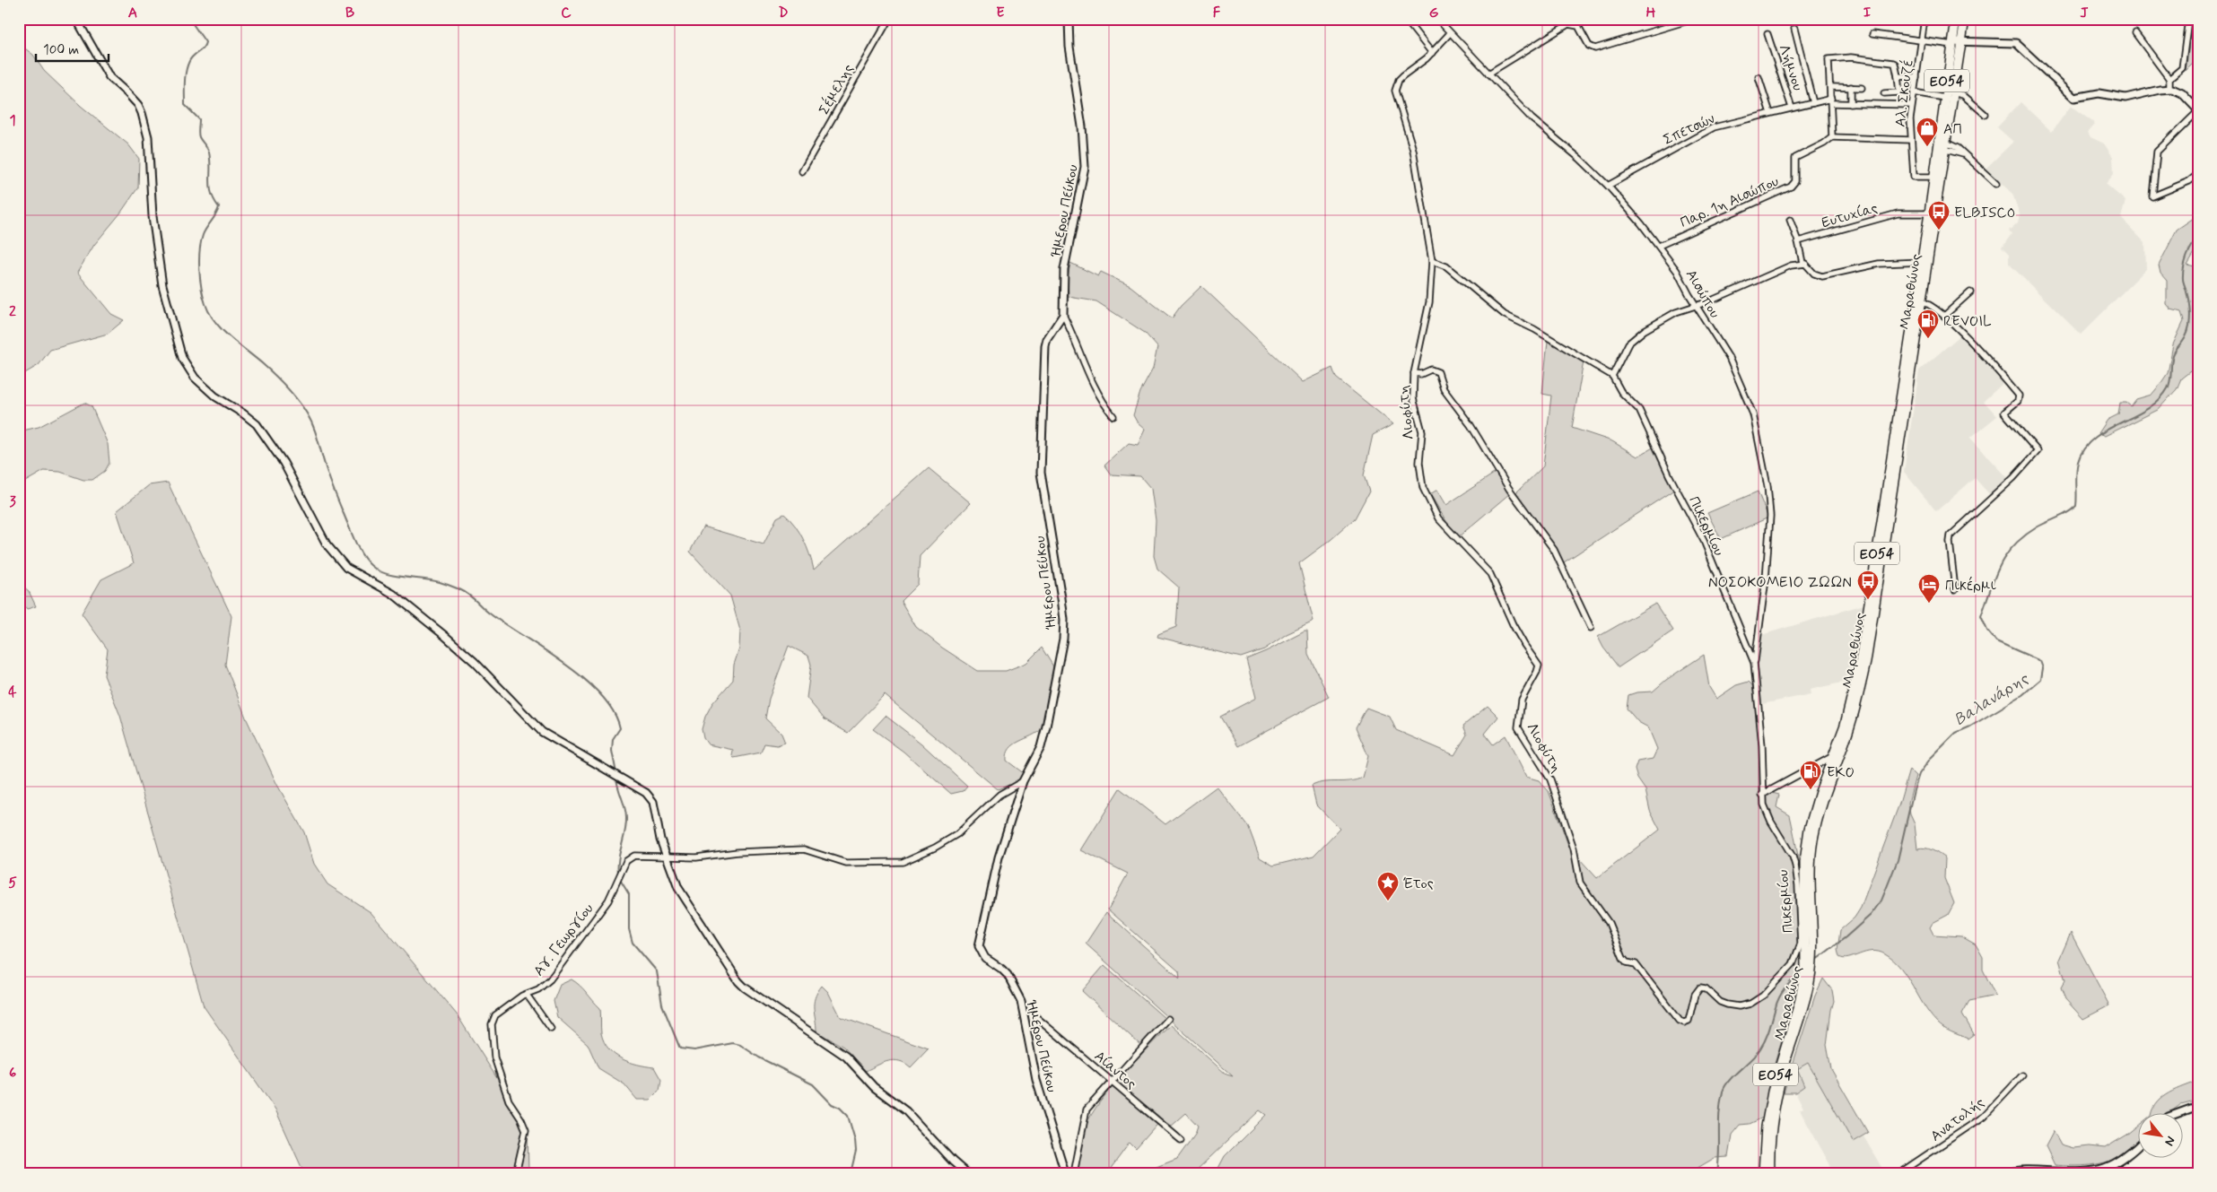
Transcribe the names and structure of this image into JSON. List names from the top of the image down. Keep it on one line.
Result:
{"streets":{"main road":["ΕΟ54","Μαραθώνος"],"street":["Λήμνου","Σέμελης","Αλ. Σκουζέ","Σπετσών","Παρ. 1η Αισώπου","Ήμερου Πεύκου","Ευτυχίας","Αισώπου","Λιοφύτη","Πικερμίου","Αγ. Γεωργίου","Αίαντος","Ανατολής"]},"crossings":[["Λήμνου","Σπετσών"],["Αλ. Σκουζέ","Σπετσών"],["Αλ. Σκουζέ","Μαραθώνος"],["Σπετσών","Αισώπου"],["Παρ. 1η Αισώπου","Αισώπου"],["Ευτυχίας","Μαραθώνος"],["Αισώπου","Πικερμίου"],["Λιοφύτη","Πικερμίου"]],"water":["Βαλανάρης"],"places":{"shop":["ΑΠ"],"bus stop":["ELBISCO","ΝΟΣΟΚΟΜΕΙΟ ΖΩΩΝ"],"fuel station":["REVOIL","EKO"],"hotel":["Πικέρμι"],"place":["Έτος"]},"scale_bar":"100 m","north":"bottom right","grid":{"columns":["A","B","C","D","E","F","G","H","I","J"],"rows":["1","2","3","4","5","6"]}}
